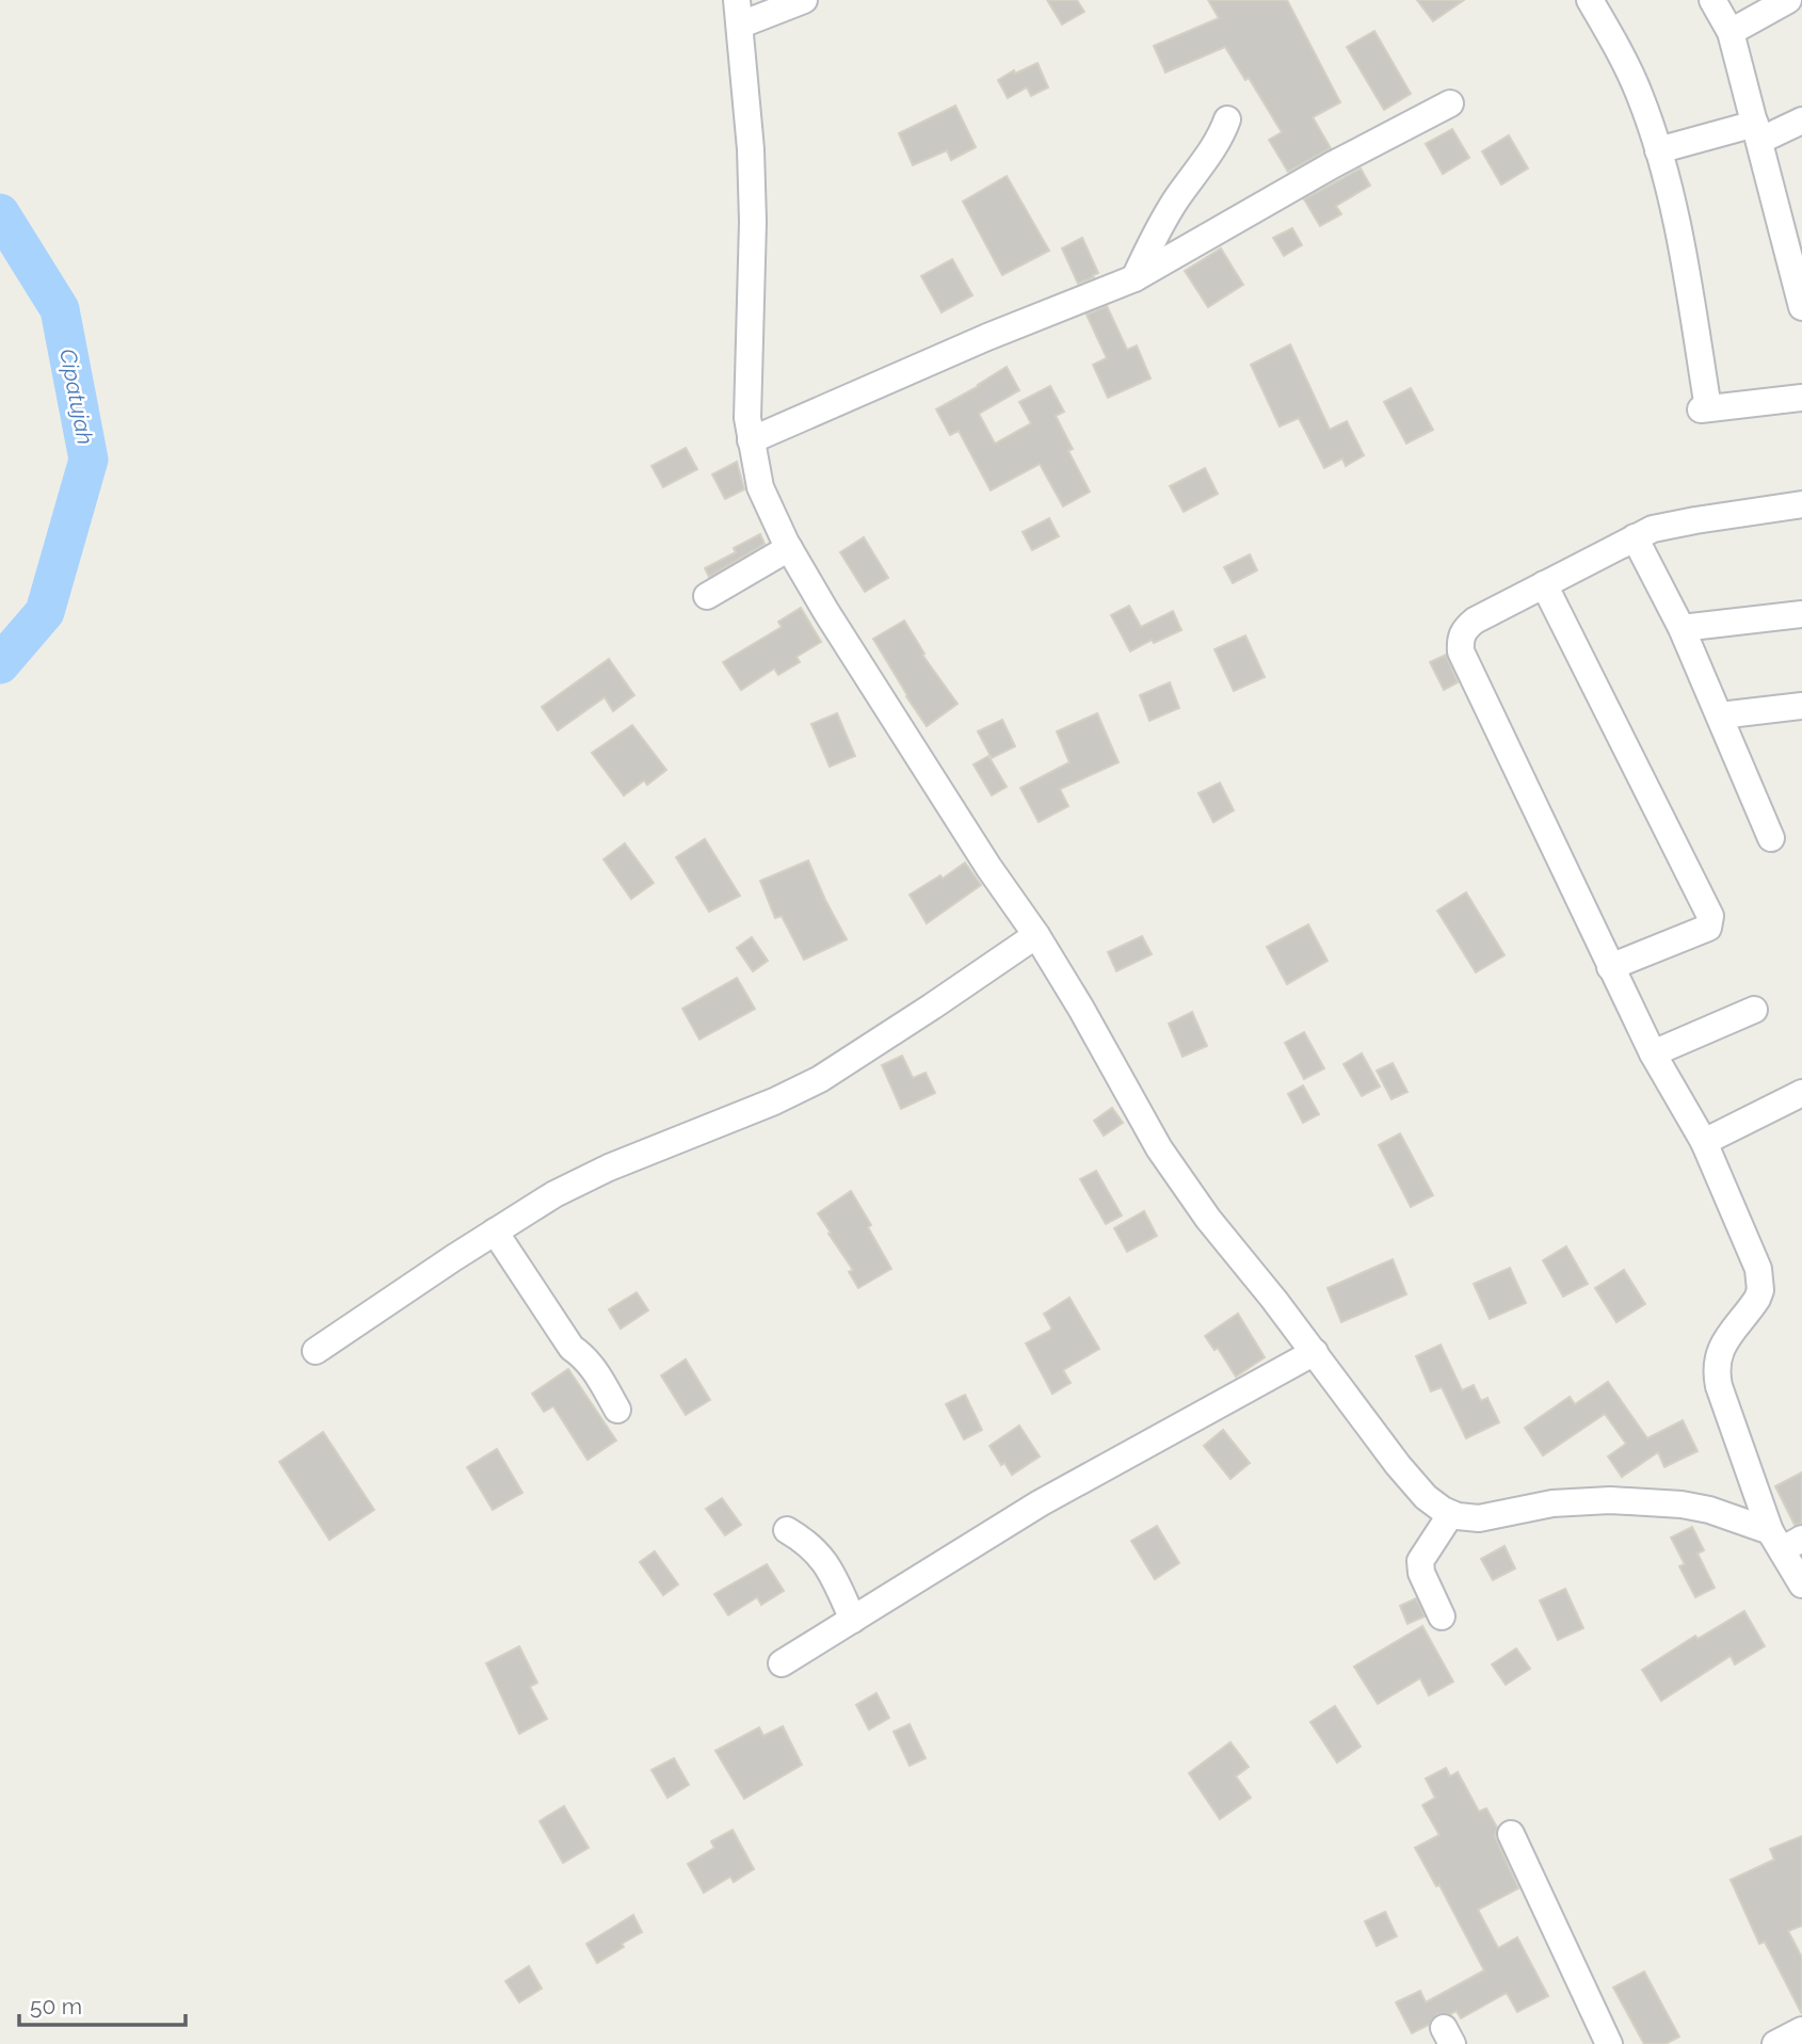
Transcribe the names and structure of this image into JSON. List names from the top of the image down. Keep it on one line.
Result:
{"water":["Cipatujah"],"scale_bar":"50 m"}
